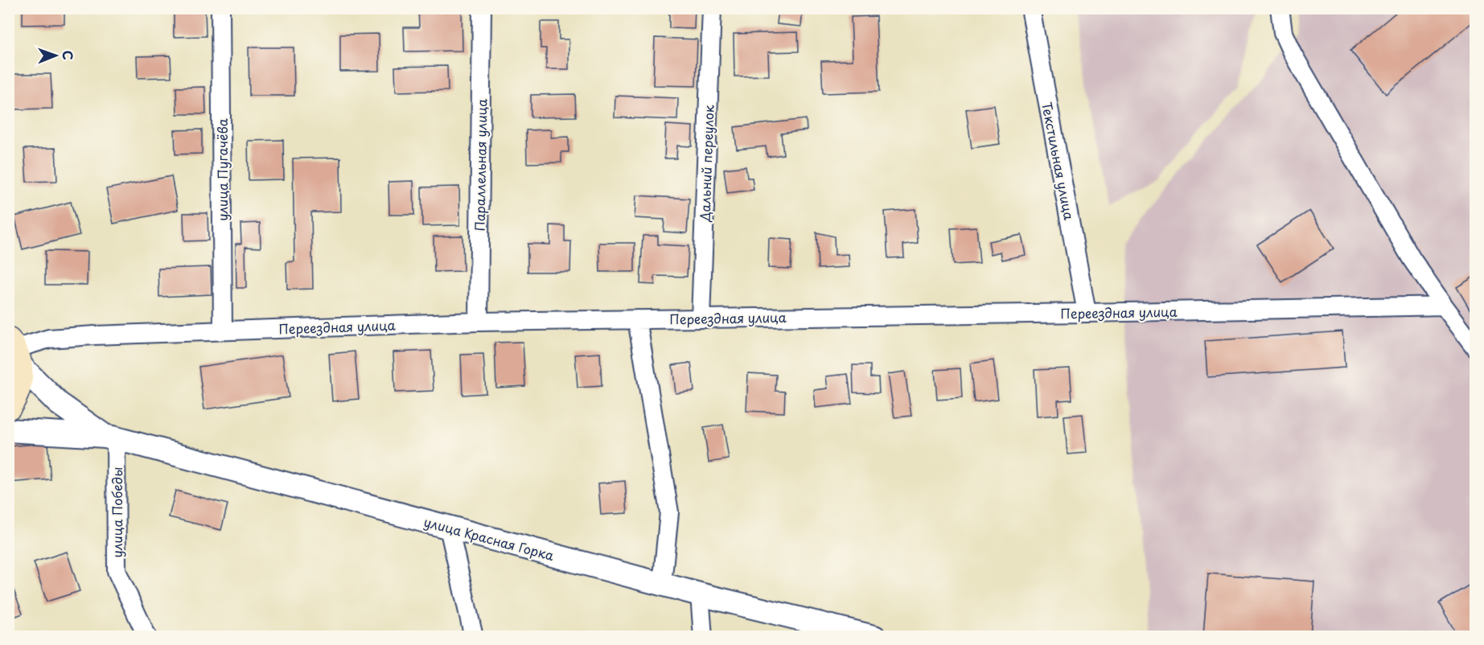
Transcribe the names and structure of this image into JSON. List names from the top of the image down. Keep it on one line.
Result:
{"streets":{"street":["Текстильная улица","Дальний переулок","Параллельная улица","улица Пугачёва","Переездная улица","улица Победы","улица Красная Горка"]},"crossings":[["Текстильная улица","Переездная улица"],["Дальний переулок","Переездная улица"],["Параллельная улица","Переездная улица"],["улица Пугачёва","Переездная улица"],["улица Победы","улица Красная Горка"]],"north":"right"}
